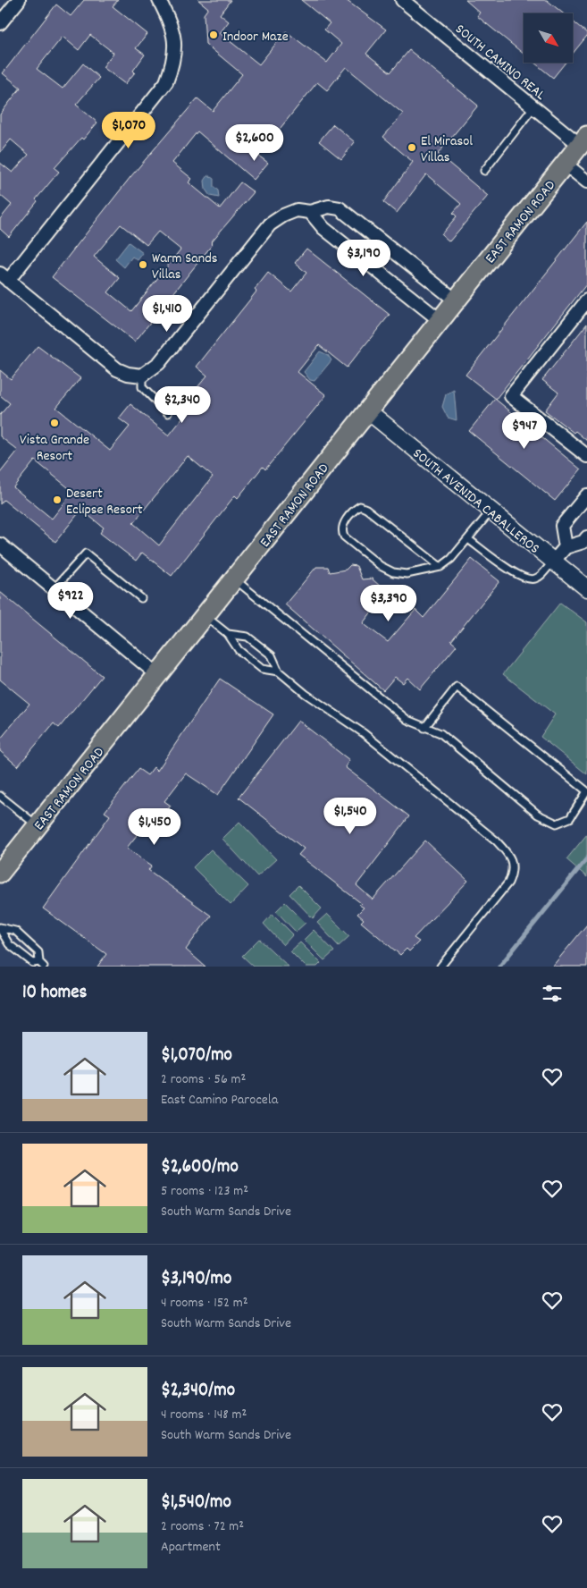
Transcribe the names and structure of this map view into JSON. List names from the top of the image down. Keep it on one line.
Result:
{"streets":{"main road":["EAST RAMON ROAD"],"street":["SOUTH CAMINO REAL","SOUTH AVENIDA CABALLEROS"]},"crossings":[["SOUTH CAMINO REAL","EAST RAMON ROAD"],["EAST RAMON ROAD","SOUTH AVENIDA CABALLEROS"]],"places":["Indoor Maze","El Mirasol Villas","Warm Sands Villas","Vista Grande Resort","Desert Eclipse Resort"],"north":"bottom right","page":{"price":["$1,070","$2,600","$3,190","$1,410","$2,340","$947","$922","$3,390","$1,540","$1,450"],"heading":"10 homes","list":[{"name":"$1,070/mo","note":"2 rooms · 56 m² · East Camino Parocela"},{"name":"$2,600/mo","note":"5 rooms · 123 m² · South Warm Sands Drive"},{"name":"$3,190/mo","note":"4 rooms · 152 m² · South Warm Sands Drive"},{"name":"$2,340/mo","note":"4 rooms · 148 m² · South Warm Sands Drive"},{"name":"$1,540/mo","note":"2 rooms · 72 m² · Apartment"}]}}
